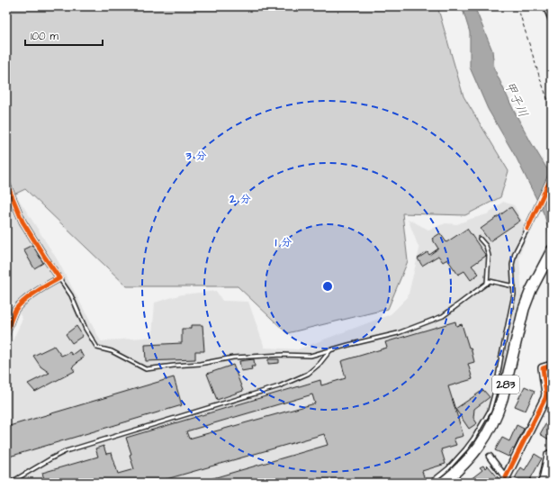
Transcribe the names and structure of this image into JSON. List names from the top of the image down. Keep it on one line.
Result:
{"streets":{"highway":["283"]},"water":["甲子川"],"scale_bar":"100 m","rings":["3 分","2 分","1 分"]}
